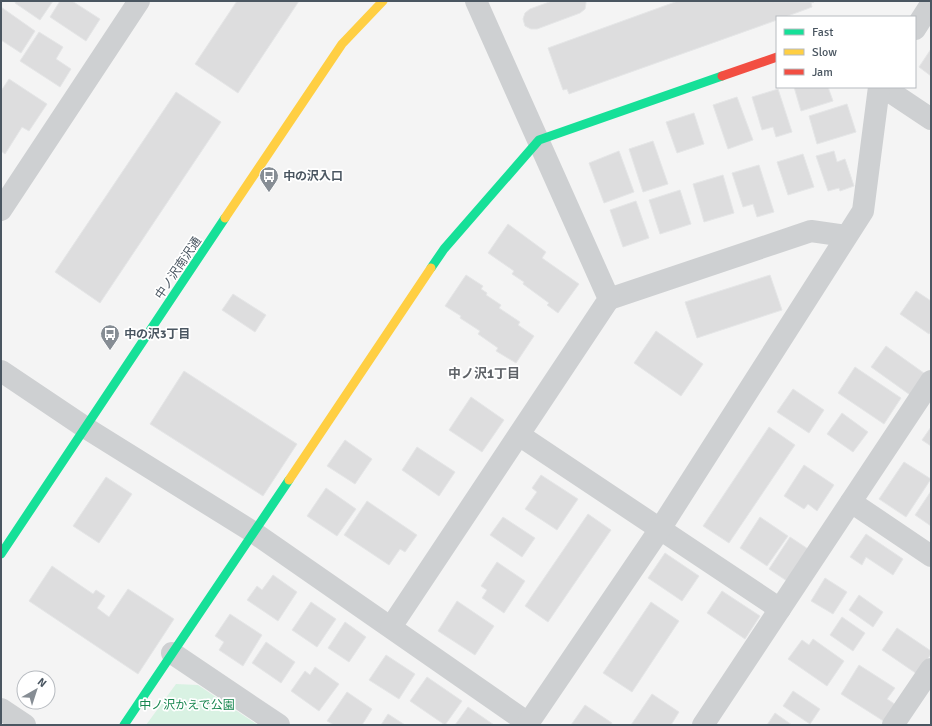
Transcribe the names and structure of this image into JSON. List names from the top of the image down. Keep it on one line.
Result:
{"streets":{"street":["中ノ沢南沢通"]},"districts":["中ノ沢1丁目"],"parks":["中ノ沢かえで公園"],"places":{"bus stop":["中の沢入口","中の沢3丁目"]},"legend":["Fast","Slow","Jam"],"north":"top right"}
